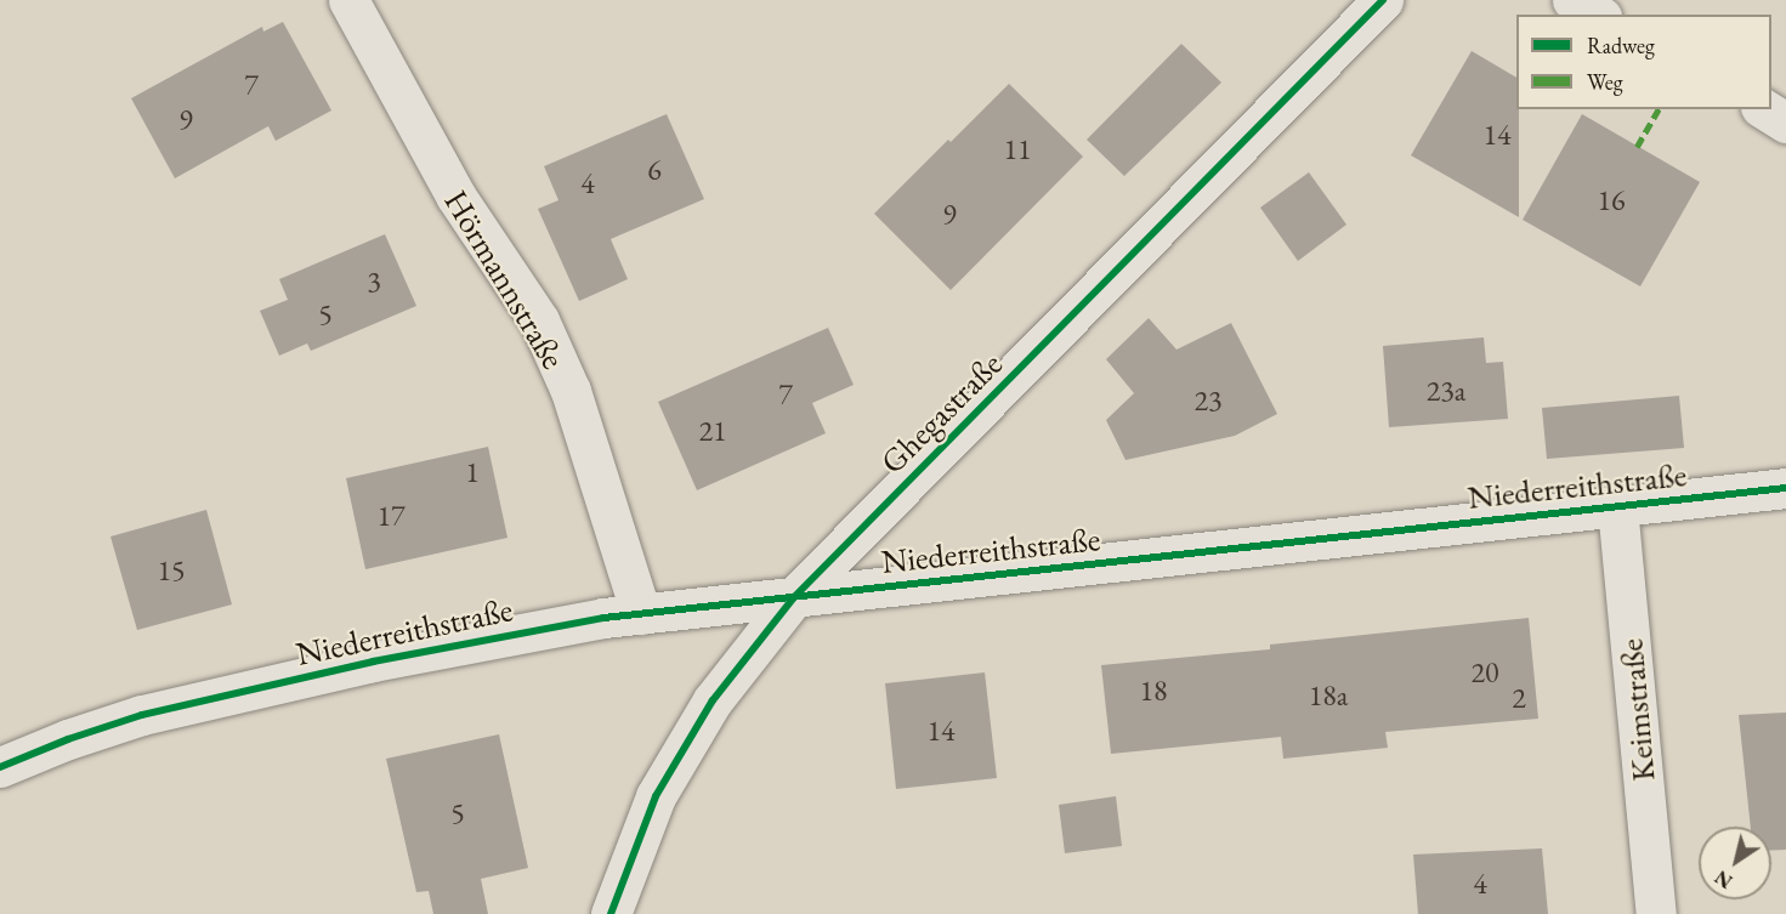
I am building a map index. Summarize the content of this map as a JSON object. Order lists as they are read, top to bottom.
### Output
{
  "streets": {
    "street": [
      "Hörmannstraße",
      "Ghegastraße",
      "Niederreithstraße",
      "Keimstraße"
    ]
  },
  "crossings": [
    ["Hörmannstraße", "Niederreithstraße"],
    ["Ghegastraße", "Niederreithstraße"],
    ["Niederreithstraße", "Keimstraße"]
  ],
  "house_numbers": [
    "7",
    "9",
    "14",
    "11",
    "6",
    "4",
    "16",
    "9",
    "3",
    "5",
    "23a",
    "7",
    "23",
    "21",
    "1",
    "17",
    "15",
    "20",
    "18",
    "18a",
    "2",
    "14",
    "5",
    "4"
  ],
  "legend": ["Radweg", "Weg"],
  "north": "bottom left"
}
